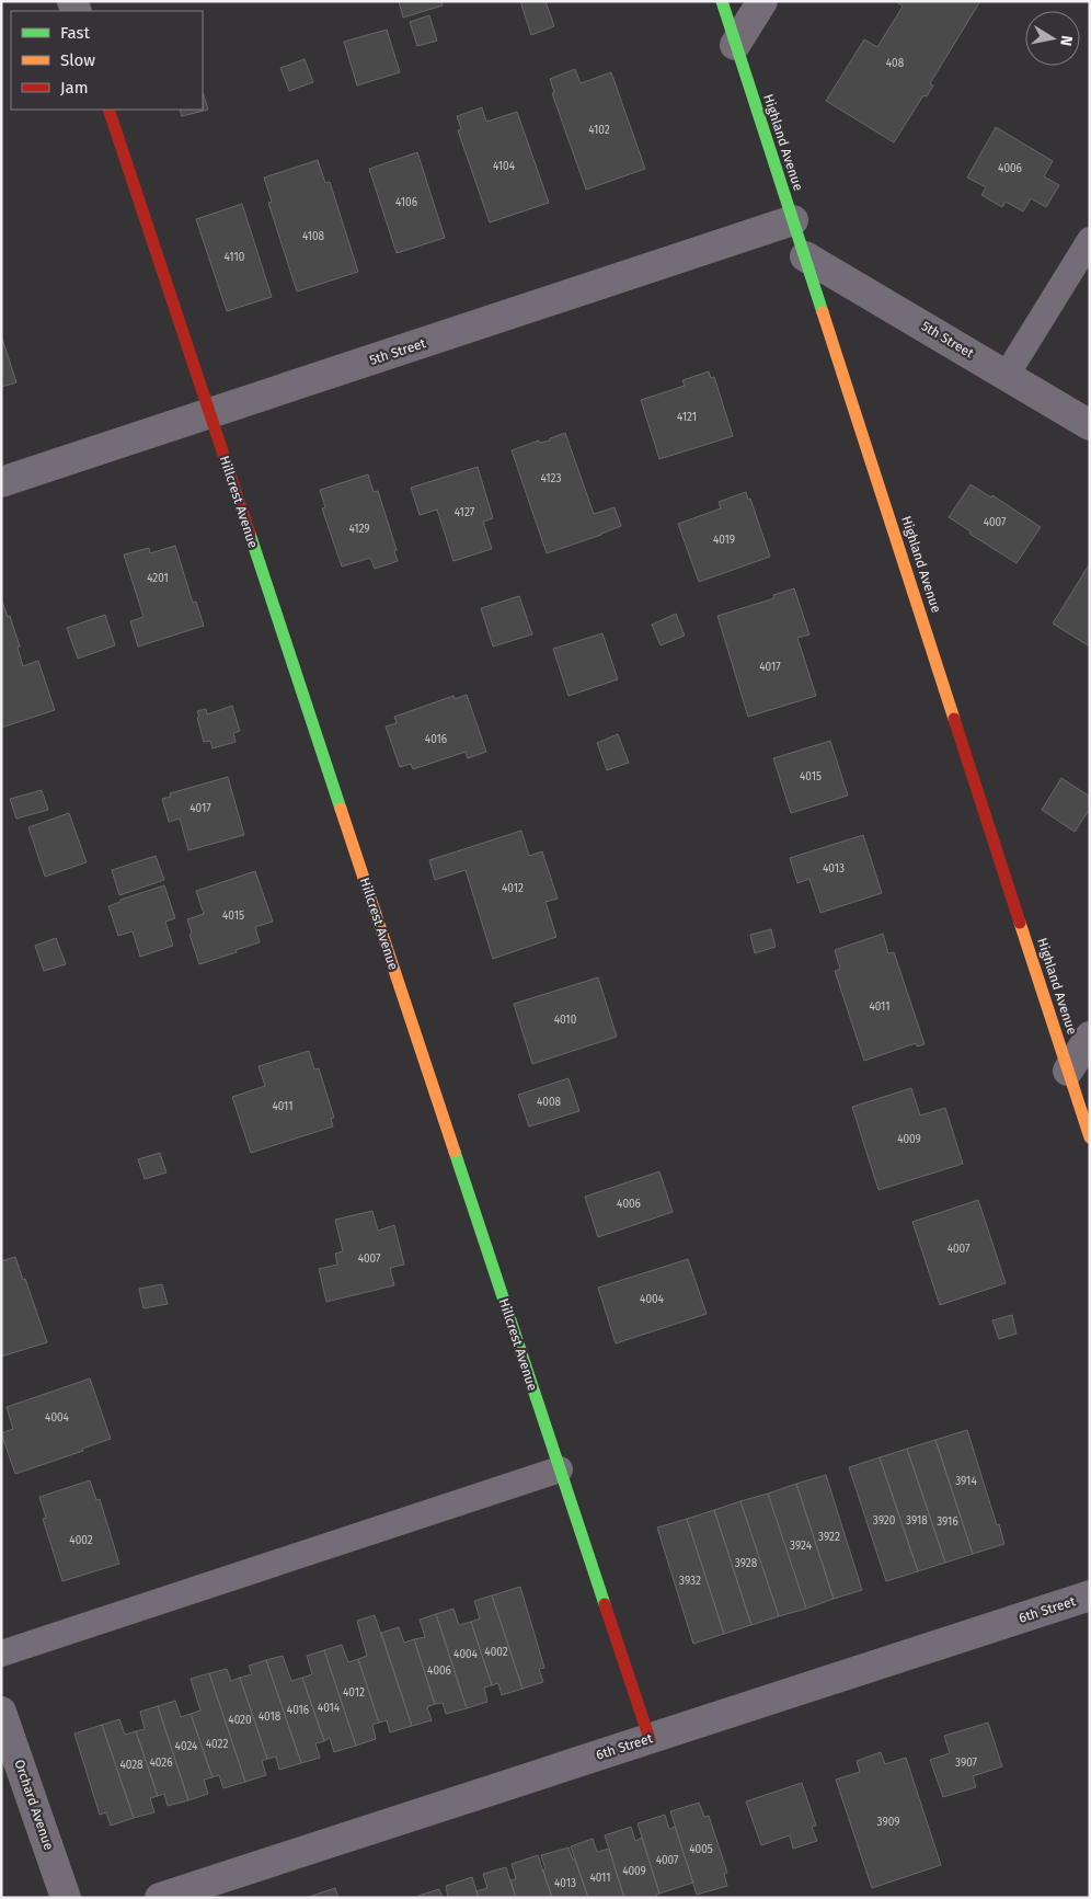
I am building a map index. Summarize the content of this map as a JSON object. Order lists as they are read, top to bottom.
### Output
{
  "streets": {
    "street": [
      "Highland Avenue",
      "5th Street",
      "Hillcrest Avenue",
      "6th Street",
      "Orchard Avenue"
    ]
  },
  "crossings": [
    ["Highland Avenue", "5th Street"],
    ["5th Street", "Hillcrest Avenue"],
    ["Hillcrest Avenue", "6th Street"]
  ],
  "house_numbers": [
    "408",
    "4102",
    "4104",
    "4006",
    "4106",
    "4108",
    "4110",
    "4121",
    "4123",
    "4127",
    "4007",
    "4129",
    "4019",
    "4201",
    "4017",
    "4016",
    "4015",
    "4017",
    "4013",
    "4012",
    "4015",
    "4011",
    "4010",
    "4008",
    "4011",
    "4009",
    "4006",
    "4007",
    "4007",
    "4004",
    "4004",
    "3914",
    "3920",
    "3918",
    "3916",
    "3922",
    "4002",
    "3924",
    "3928",
    "3932",
    "4002",
    "4004",
    "4006",
    "4012",
    "4014",
    "4016",
    "4018",
    "4020",
    "4022",
    "4024",
    "4026",
    "3907",
    "4028",
    "3909",
    "4005",
    "4007",
    "4009",
    "4011",
    "4013"
  ],
  "legend": ["Fast", "Slow", "Jam"],
  "north": "right"
}
